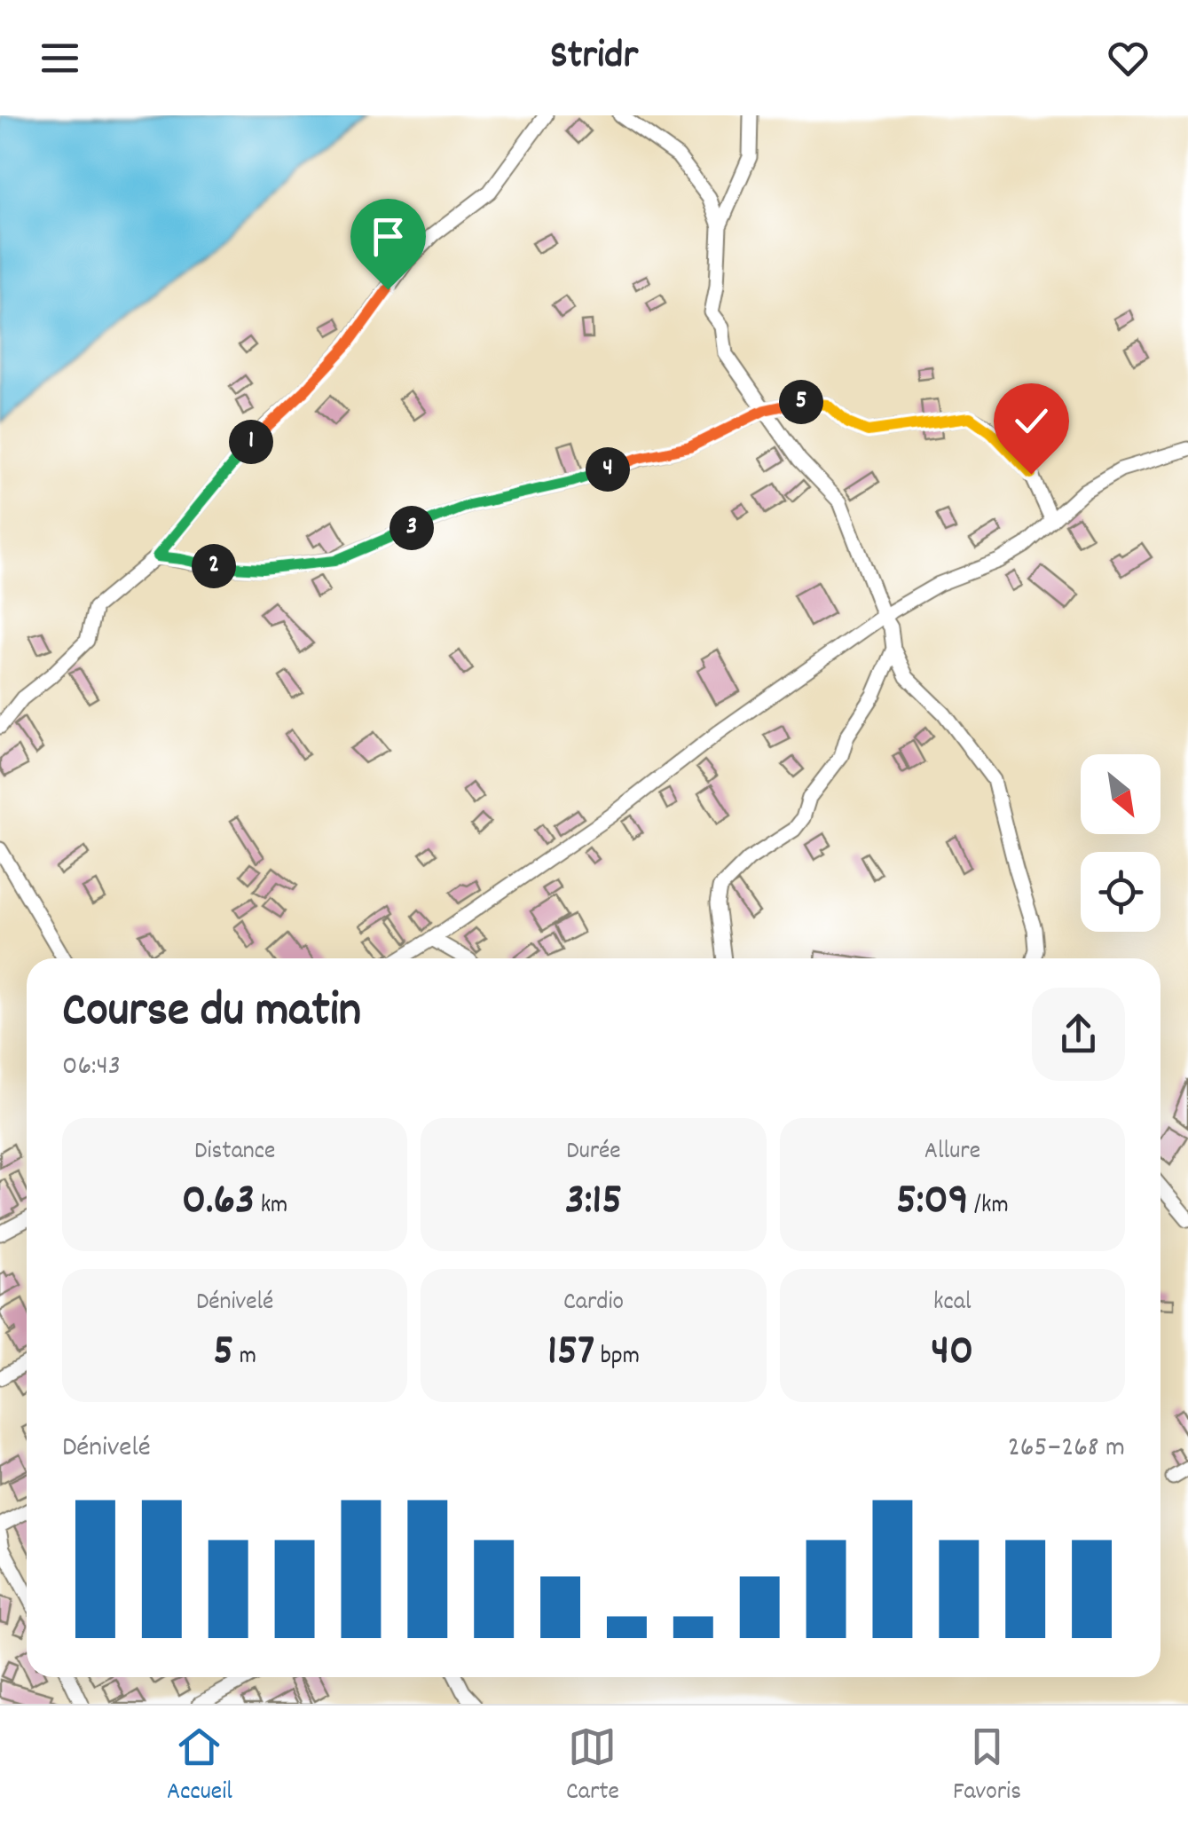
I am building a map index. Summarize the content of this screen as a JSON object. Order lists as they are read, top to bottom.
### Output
{
  "north": "bottom right",
  "page": {
    "header": "Stridr",
    "pins": [
      "5",
      "1",
      "4",
      "3",
      "2"
    ],
    "heading": ["Course du matin", "06:43"],
    "stats": [
      ["Distance", "0.63 km"],
      ["Durée", "3:15"],
      ["Allure", "5:09 /km"],
      ["Dénivelé", "5 m"],
      ["Cardio", "157 bpm"],
      ["kcal", "40"]
    ],
    "chart": ["Dénivelé", "265–268 m"],
    "tabs": ["Accueil", "Carte", "Favoris"]
  }
}
